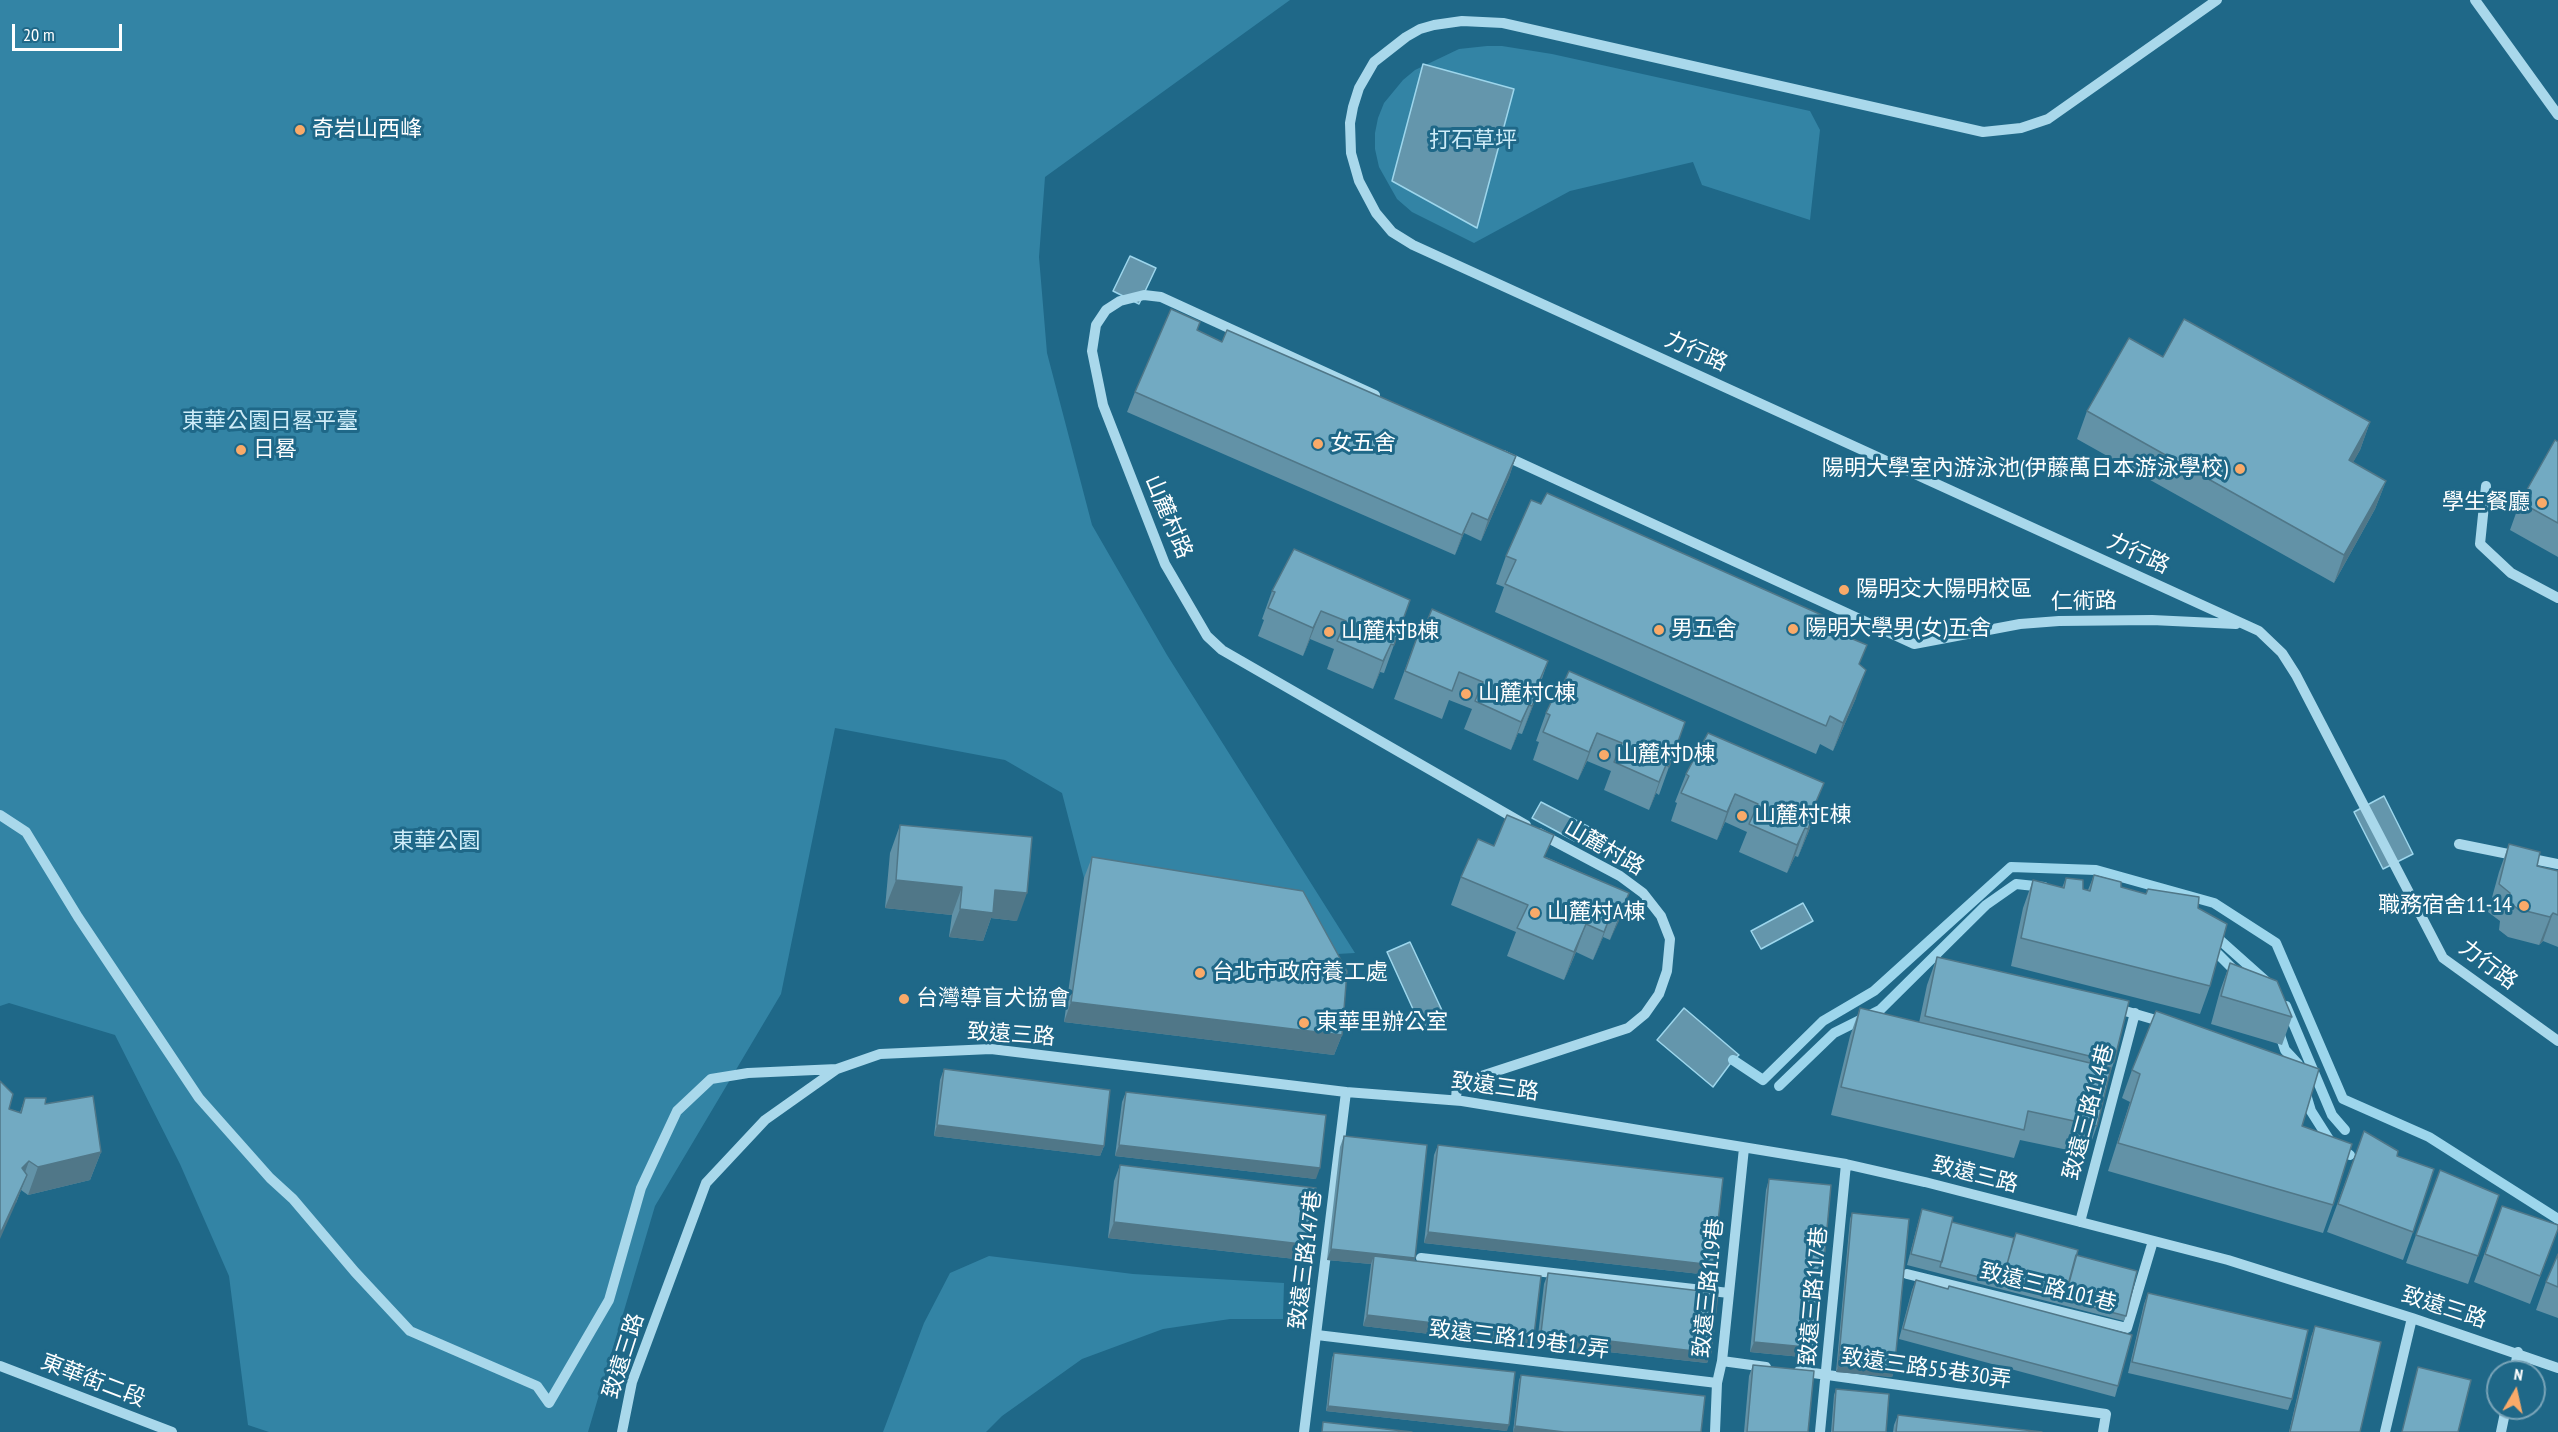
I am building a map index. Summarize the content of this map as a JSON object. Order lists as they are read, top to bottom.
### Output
{
  "streets": {
    "street": [
      "力行路",
      "山麓村路",
      "仁術路",
      "致遠三路",
      "致遠三路114巷",
      "致遠三路147巷",
      "致遠三路119巷",
      "致遠三路101巷",
      "致遠三路117巷",
      "致遠三路119巷12弄",
      "致遠三路55巷30弄",
      "東華街二段"
    ]
  },
  "crossings": [
    ["力行路", "仁術路"],
    ["山麓村路", "致遠三路"],
    ["致遠三路", "致遠三路114巷"],
    ["致遠三路", "致遠三路147巷"],
    ["致遠三路", "致遠三路119巷"],
    ["致遠三路", "致遠三路101巷"],
    ["致遠三路", "致遠三路117巷"],
    ["致遠三路147巷", "致遠三路119巷12弄"],
    ["致遠三路119巷", "致遠三路119巷12弄"],
    ["致遠三路117巷", "致遠三路55巷30弄"]
  ],
  "parks": ["打石草坪", "東華公園日晷平臺", "東華公園"],
  "places": [
    "奇岩山西峰",
    "女五舍",
    "日晷",
    "陽明大學室內游泳池(伊藤萬日本游泳學校)",
    "學生餐廳",
    "陽明交大陽明校區",
    "陽明大學男(女)五舍",
    "男五舍",
    "山麓村B棟",
    "山麓村C棟",
    "山麓村D棟",
    "山麓村E棟",
    "職務宿舍11-14",
    "山麓村A棟",
    "台北市政府養工處",
    "台灣導盲犬協會",
    "東華里辦公室"
  ],
  "scale_bar": "20 m",
  "north": "top"
}
